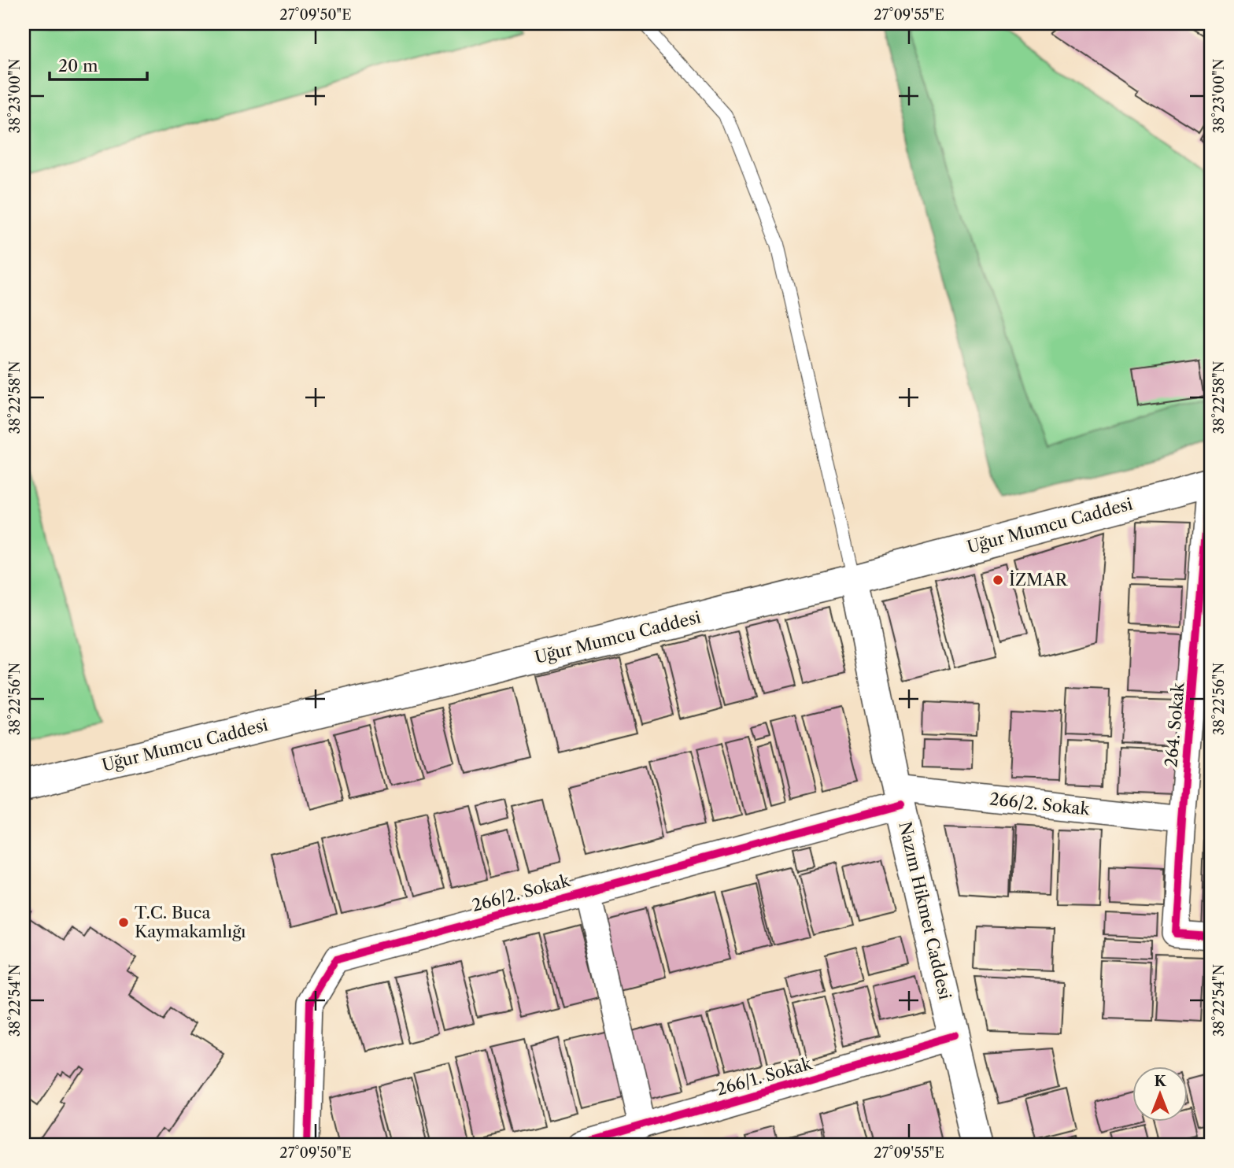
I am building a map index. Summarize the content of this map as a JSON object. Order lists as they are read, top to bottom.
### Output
{
  "streets": {
    "main road": ["Uğur Mumcu Caddesi", "Nazım Hikmet Caddesi"],
    "street": ["264. Sokak", "266/2. Sokak", "266/1. Sokak"]
  },
  "crossings": [
    ["Uğur Mumcu Caddesi", "264. Sokak"],
    ["Uğur Mumcu Caddesi", "Nazım Hikmet Caddesi"],
    ["264. Sokak", "266/2. Sokak"],
    ["266/2. Sokak", "Nazım Hikmet Caddesi"],
    ["Nazım Hikmet Caddesi", "266/1. Sokak"]
  ],
  "places": ["İZMAR", "T.C. Buca Kaymakamlığı"],
  "scale_bar": "20 m",
  "north": "top",
  "coordinates": [
    "27°09'50\"E",
    "27°09'55\"E",
    "38°23'00\"N",
    "38°22'58\"N",
    "38°22'56\"N",
    "38°22'54\"N"
  ]
}
